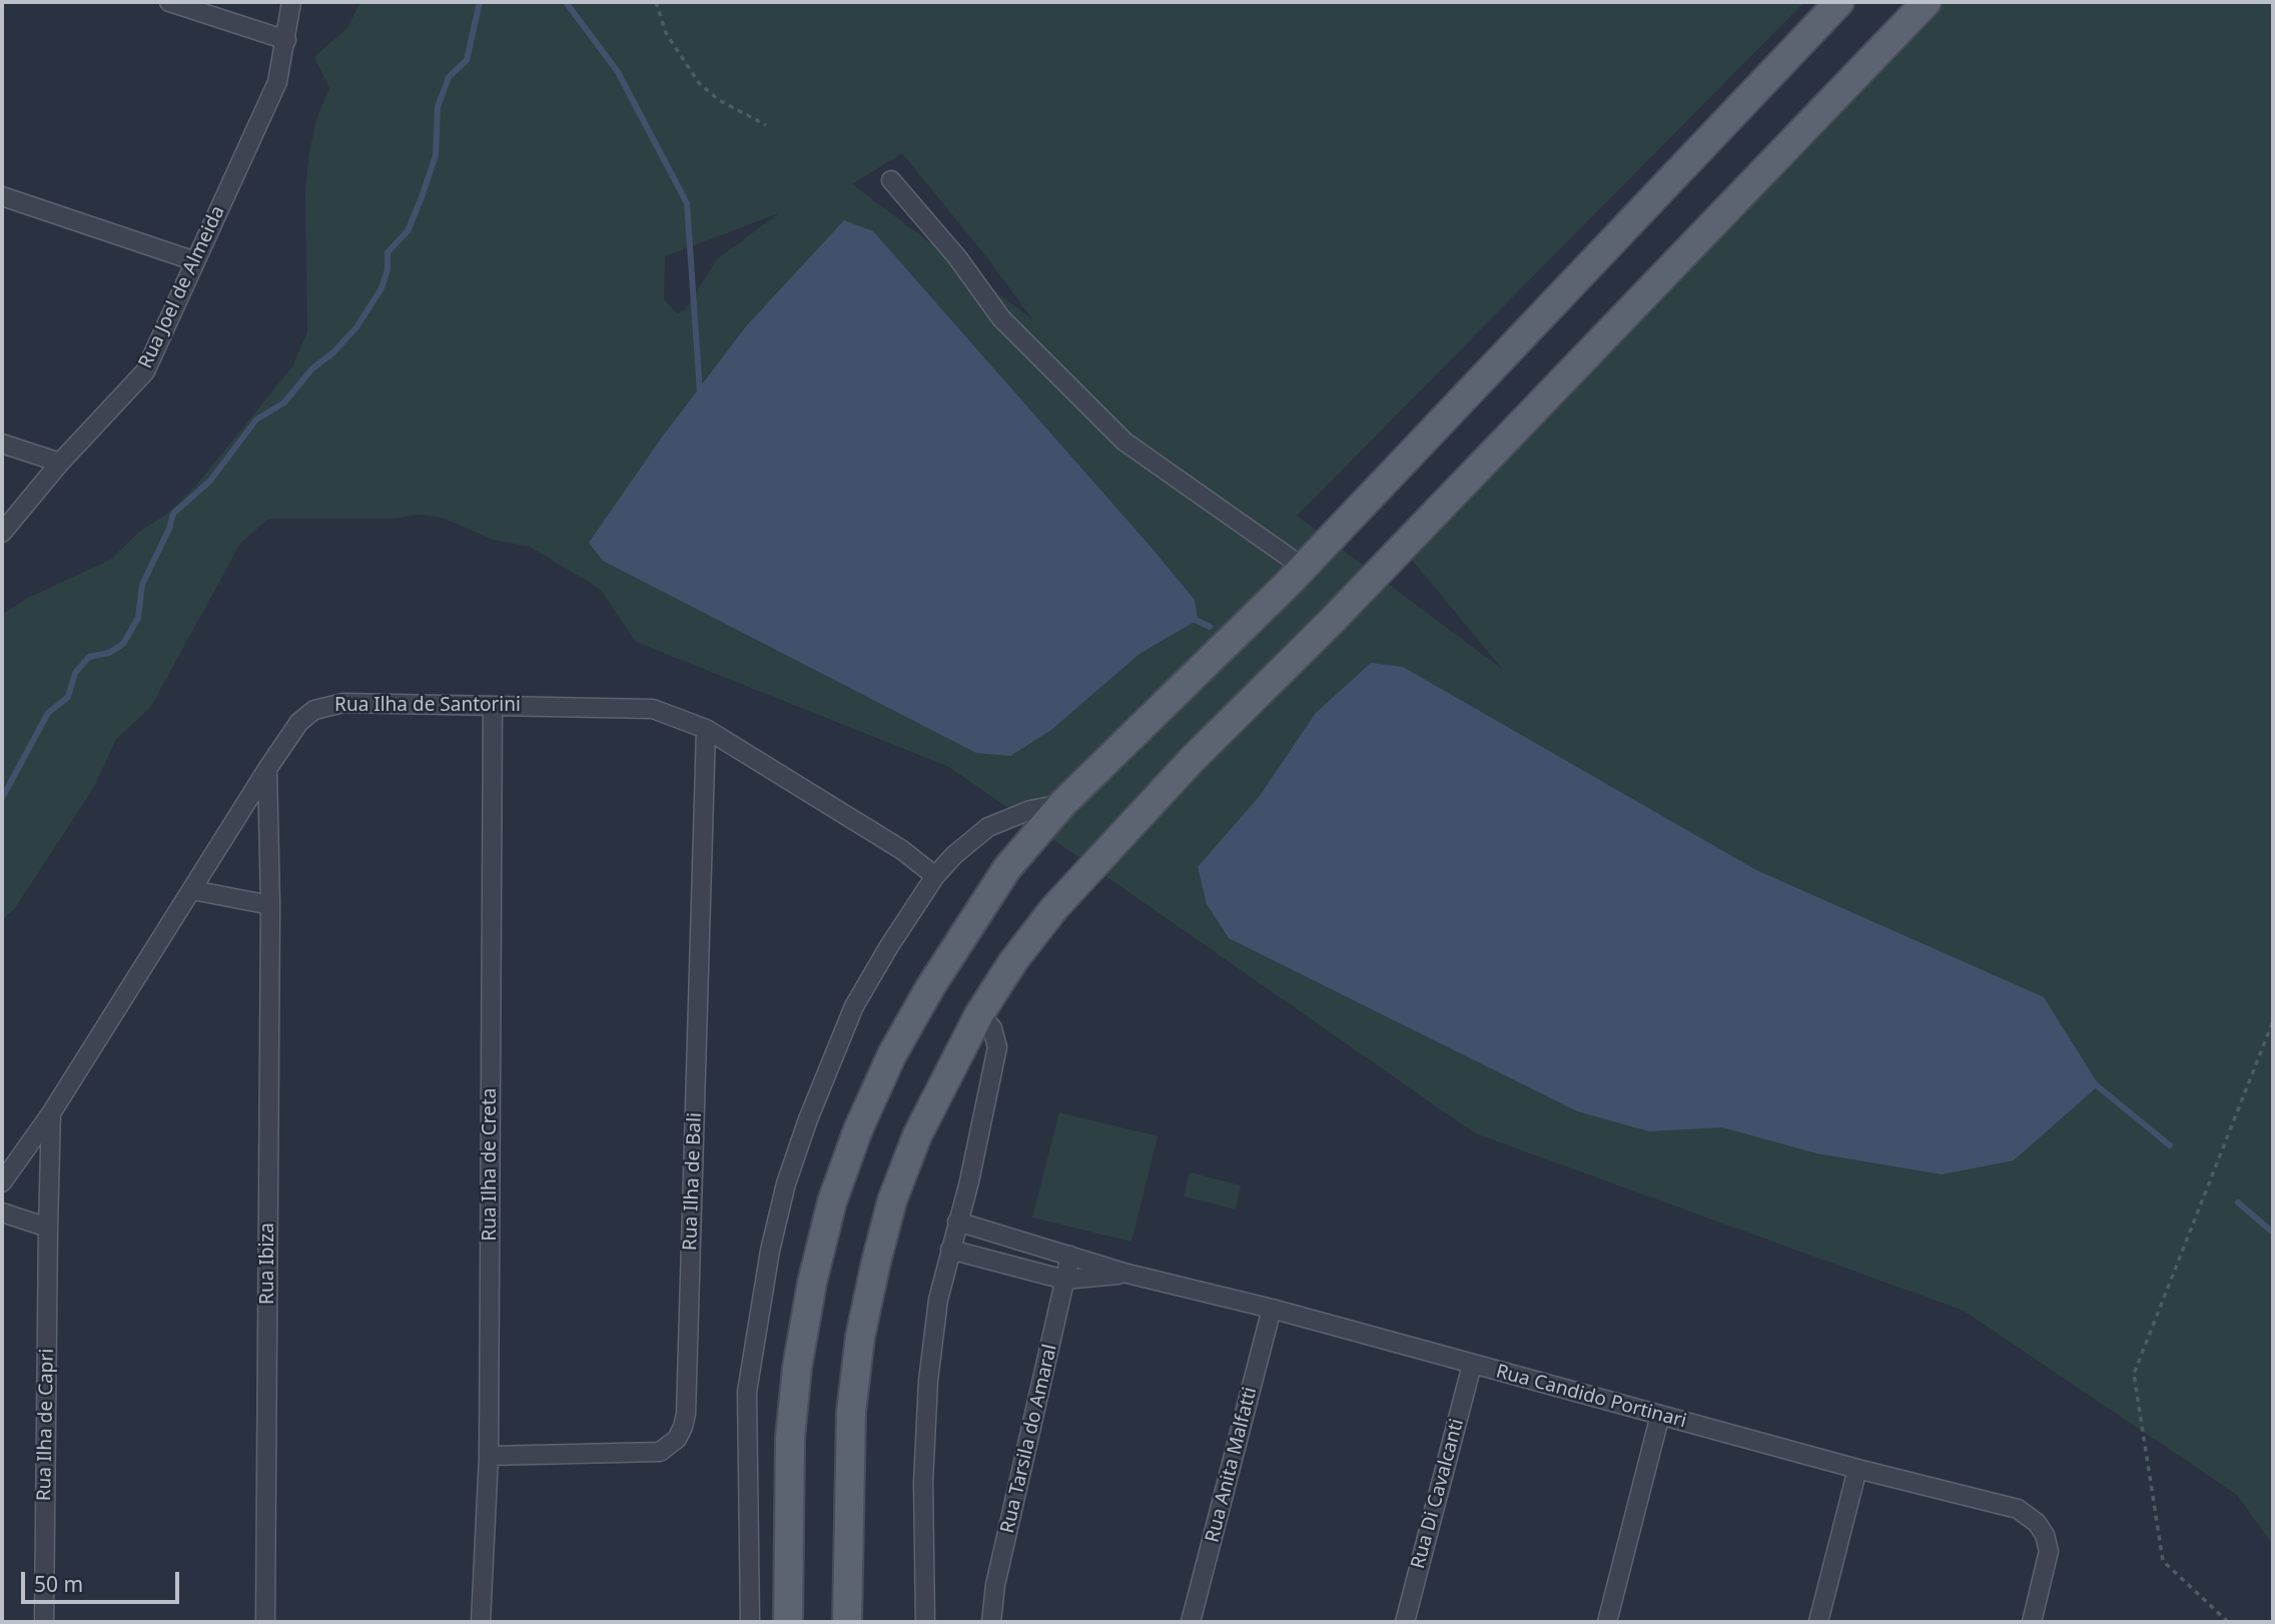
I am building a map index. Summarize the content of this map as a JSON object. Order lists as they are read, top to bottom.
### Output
{
  "streets": {
    "street": [
      "Rua Joel de Almeida",
      "Rua Ilha de Santorini",
      "Rua Ilha de Creta",
      "Rua Ilha de Bali",
      "Rua Ibiza",
      "Rua Candido Portinari",
      "Rua Ilha de Capri",
      "Rua Tarsila do Amaral",
      "Rua Anita Malfatti",
      "Rua Di Cavalcanti"
    ]
  },
  "crossings": [
    ["Rua Ilha de Santorini", "Rua Ilha de Creta"],
    ["Rua Ilha de Santorini", "Rua Ilha de Bali"],
    ["Rua Ilha de Santorini", "Rua Ibiza"],
    ["Rua Ilha de Santorini", "Rua Ilha de Capri"],
    ["Rua Ilha de Creta", "Rua Ilha de Bali"],
    ["Rua Candido Portinari", "Rua Tarsila do Amaral"],
    ["Rua Candido Portinari", "Rua Anita Malfatti"],
    ["Rua Candido Portinari", "Rua Di Cavalcanti"]
  ],
  "scale_bar": "50 m"
}
